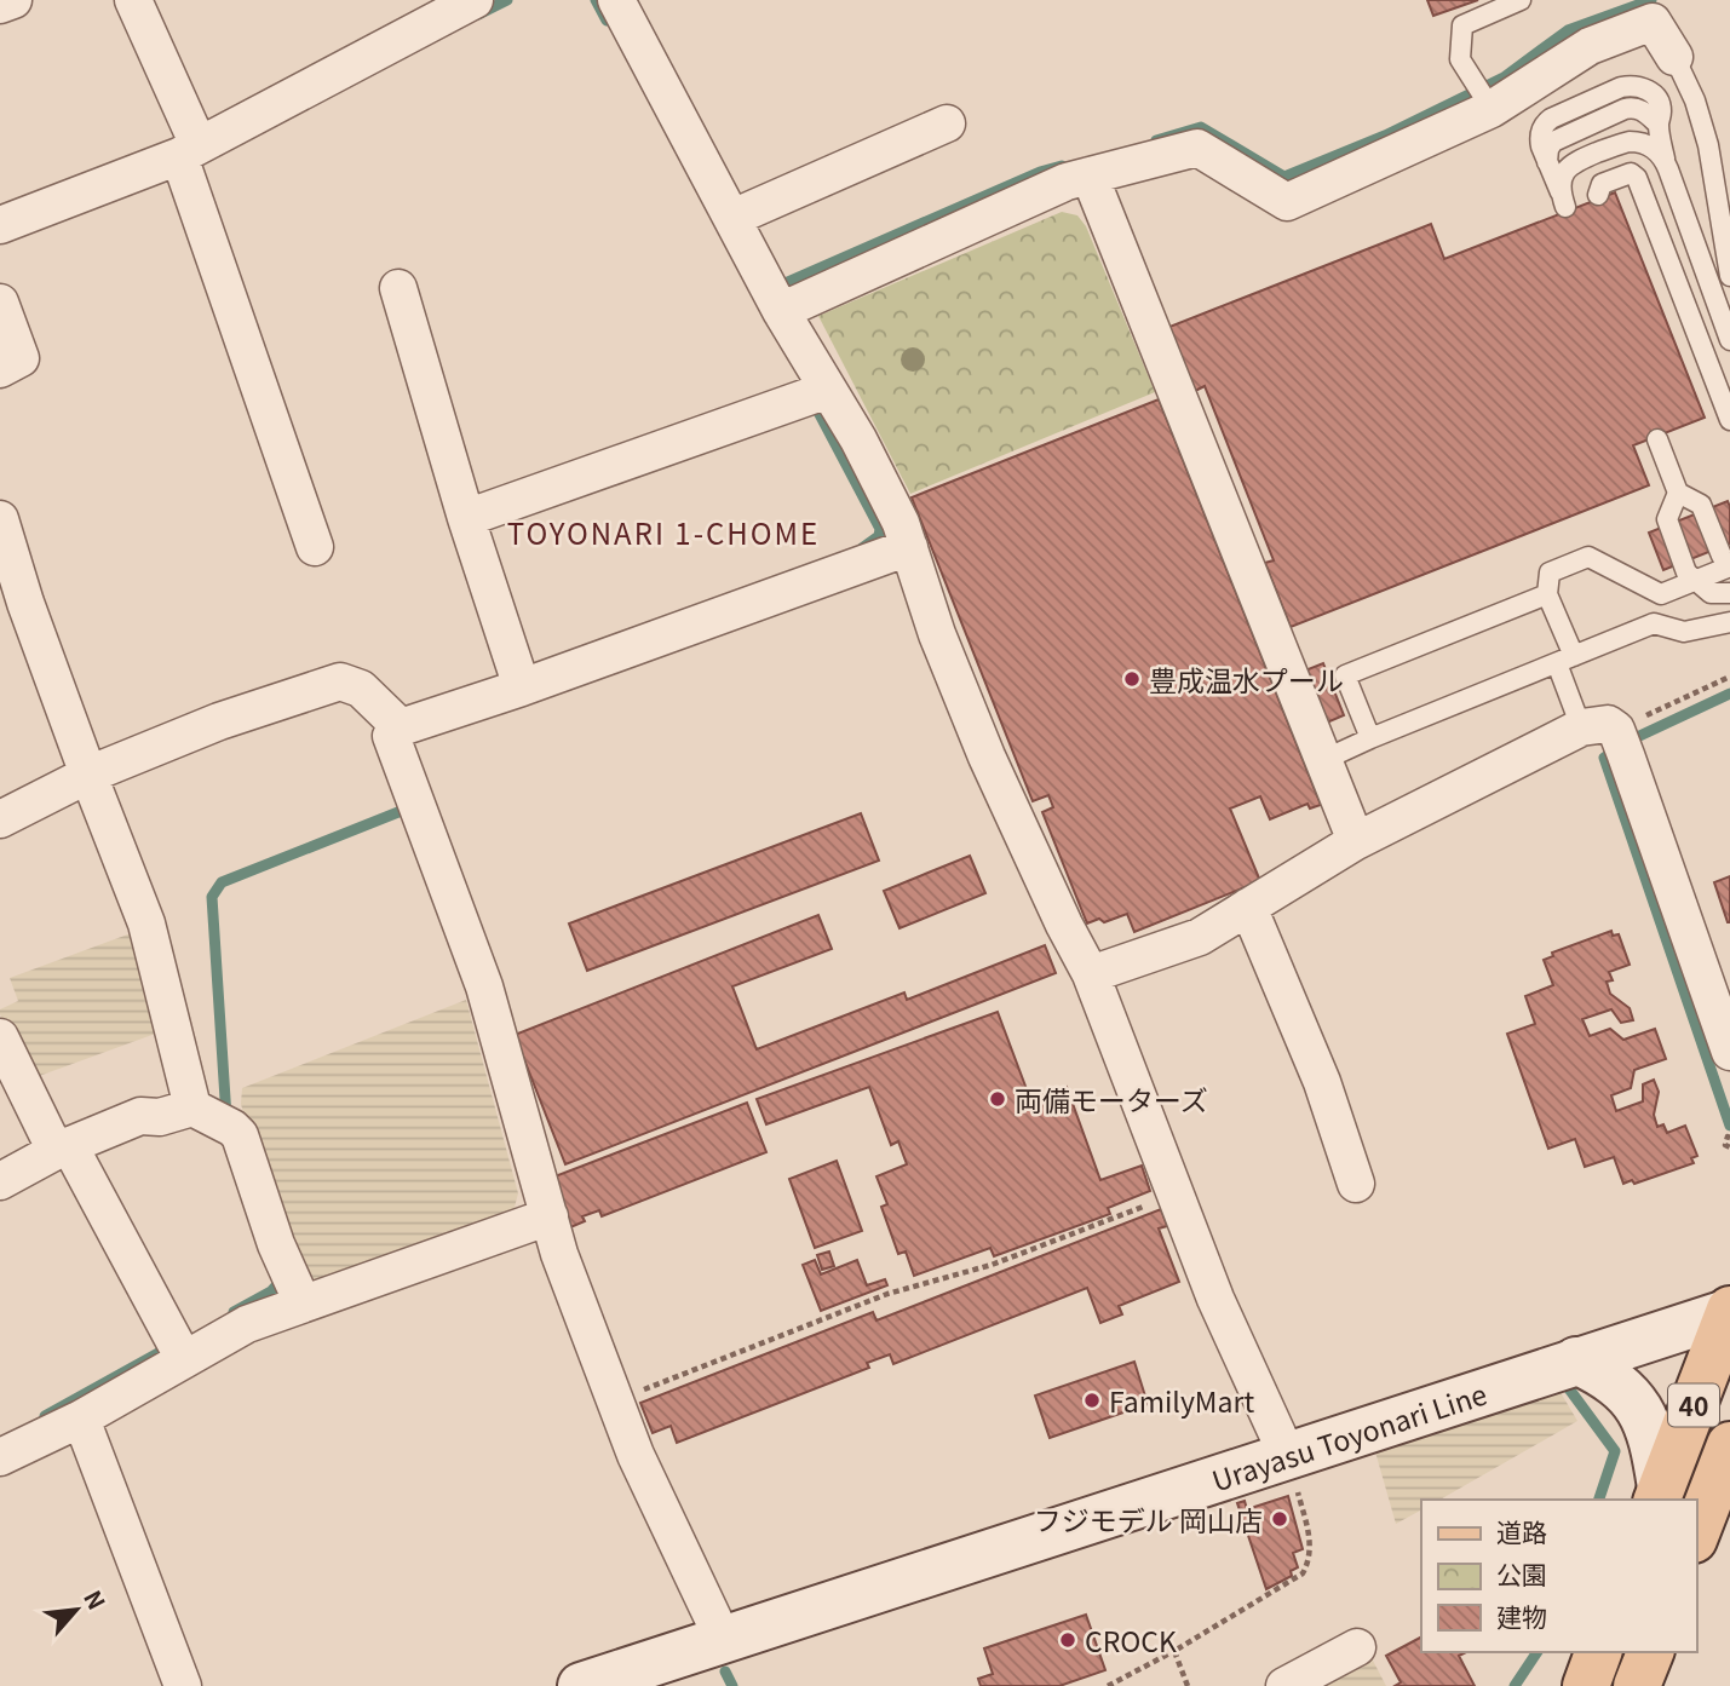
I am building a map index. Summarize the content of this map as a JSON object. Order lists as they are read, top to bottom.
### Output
{
  "streets": {
    "main road": ["40", "Urayasu Toyonari Line"]
  },
  "crossings": [
    ["40", "Urayasu Toyonari Line"]
  ],
  "districts": ["TOYONARI 1-CHOME"],
  "places": [
    "豊成温水プール",
    "両備モーターズ",
    "FamilyMart",
    "フジモデル 岡山店",
    "CROCK"
  ],
  "legend": ["道路", "公園", "建物"],
  "north": "top right"
}
